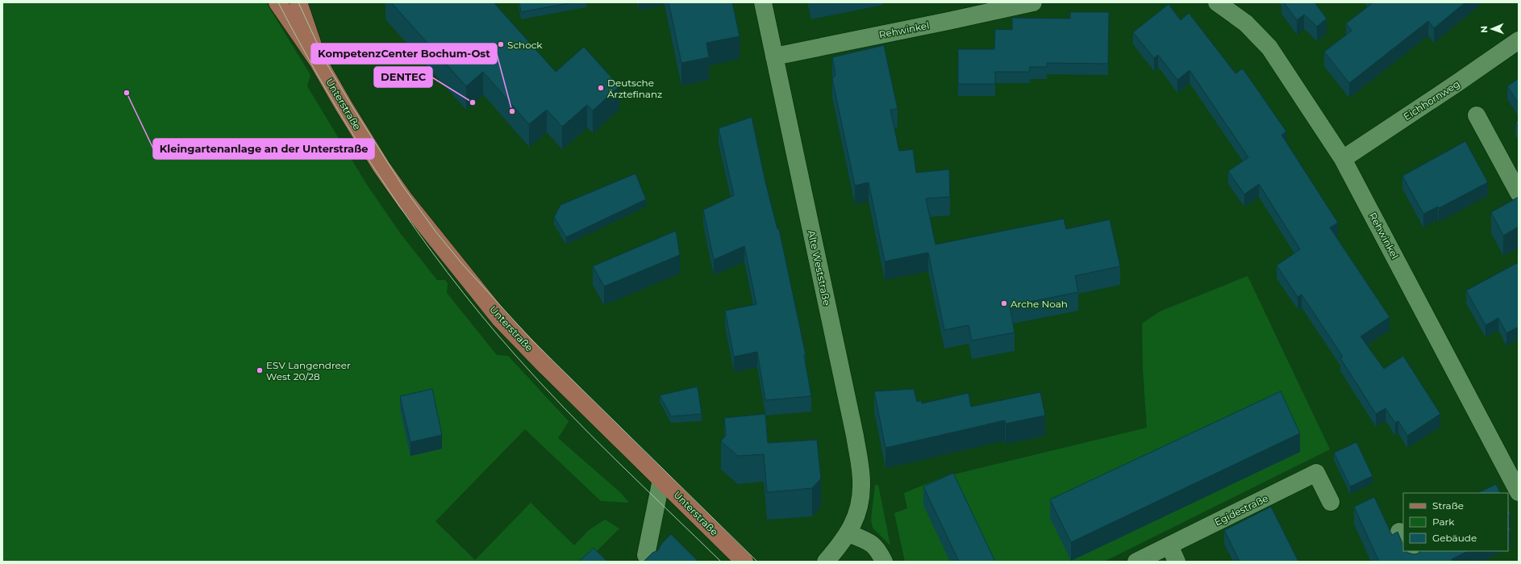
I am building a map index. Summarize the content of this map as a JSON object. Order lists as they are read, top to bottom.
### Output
{
  "streets": {
    "main road": ["Unterstraße"],
    "street": [
      "Rehwinkel",
      "Eichhornweg",
      "Alte Weststraße",
      "Egidestraße"
    ]
  },
  "crossings": [
    ["Rehwinkel", "Eichhornweg"],
    ["Rehwinkel", "Alte Weststraße"]
  ],
  "places": [
    "Schock",
    "Deutsche Ärztefinanz",
    "Kleingartenanlage an der Unterstraße",
    "DENTEC",
    "KompetenzCenter Bochum-Ost",
    "Arche Noah",
    "ESV Langendreer West 20/28"
  ],
  "legend": ["Straße", "Park", "Gebäude"],
  "north": "left"
}
